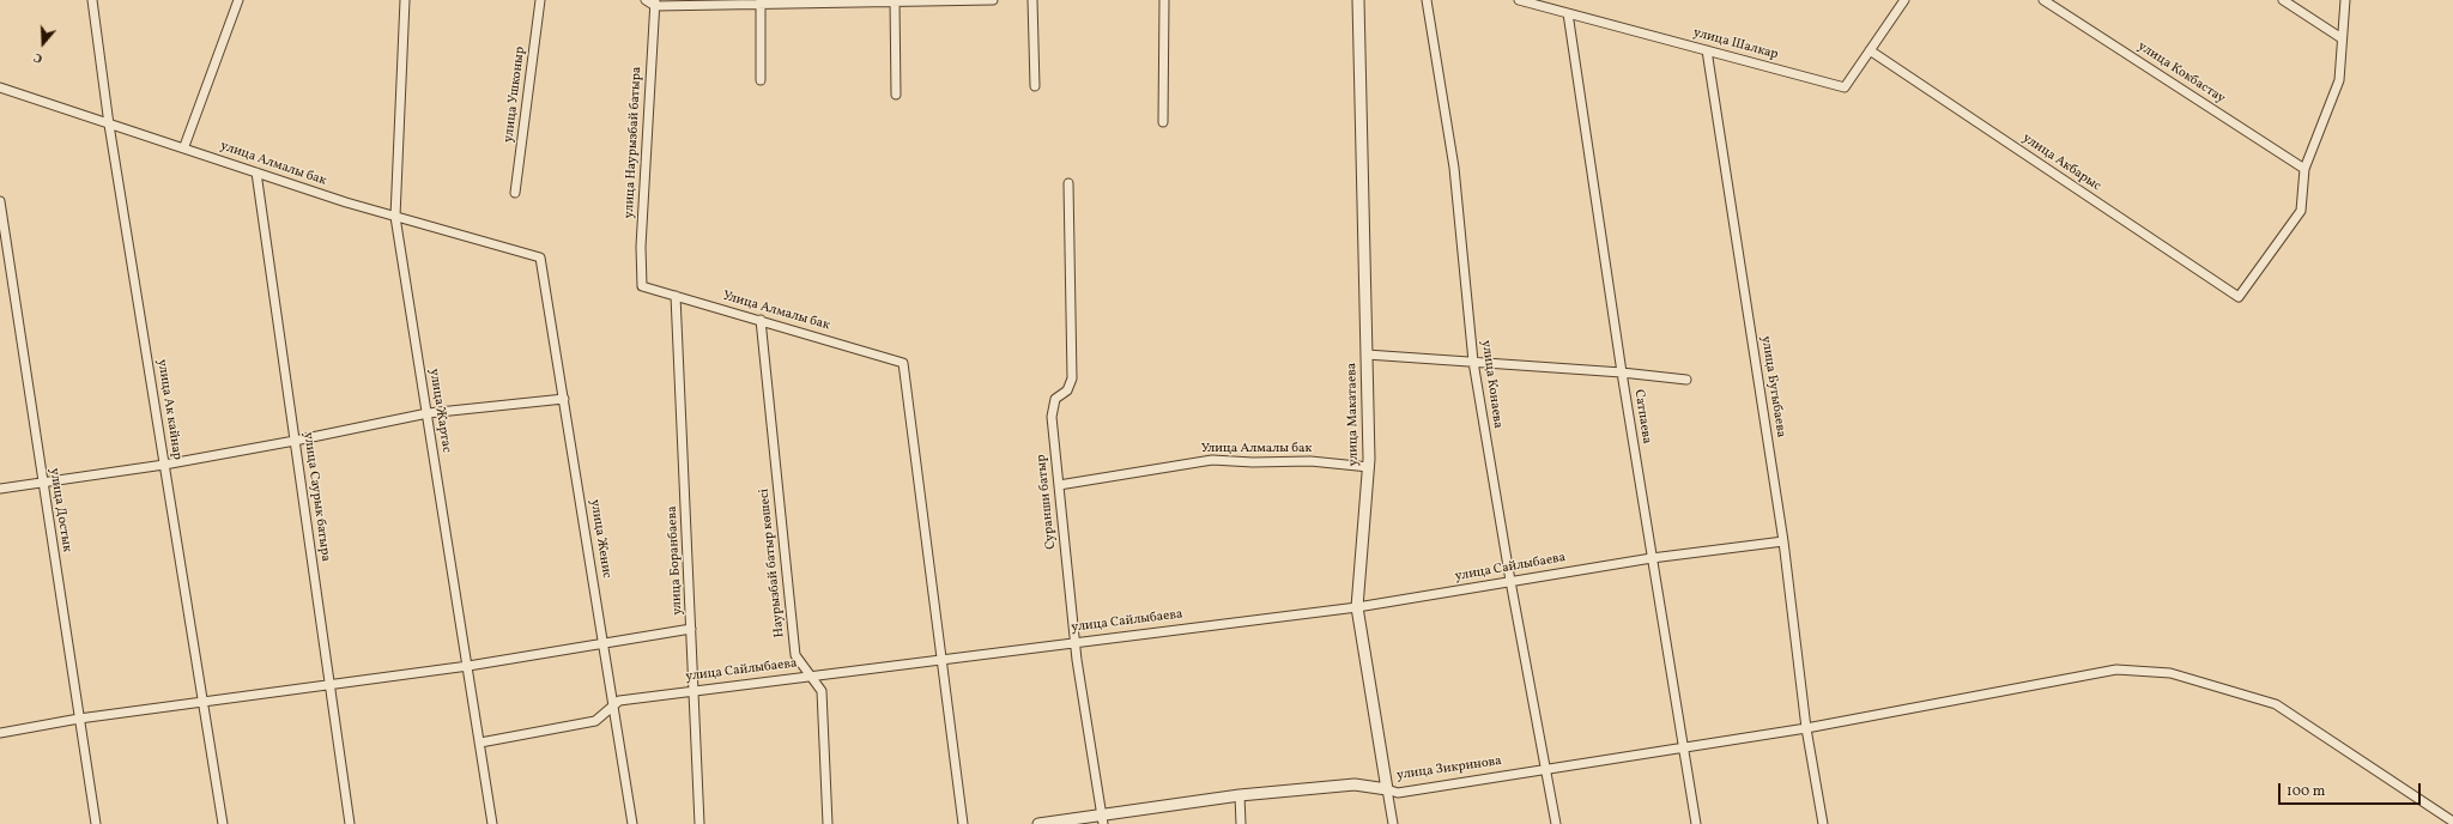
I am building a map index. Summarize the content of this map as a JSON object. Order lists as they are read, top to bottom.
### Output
{
  "streets": {
    "street": [
      "улица Шалкар",
      "улица Кокбастау",
      "улица Ушконыр",
      "улица Наурызбай батыра",
      "улица Акбарыс",
      "улица Алмалы бак",
      "Улица Алмалы бак",
      "улица Конаева",
      "улица Бугыбаева",
      "улица Ак кайнар",
      "улица Жартас",
      "улица Макатаева",
      "Сатпаева",
      "улица Саурык батыра",
      "Суранши батыр",
      "улица Достык",
      "улица Женис",
      "улица Боранбаева",
      "Наурызбай батыр көшесі",
      "улица Сайлыбаева",
      "улица Зикринова"
    ]
  },
  "crossings": [
    ["улица Шалкар", "улица Акбарыс"],
    ["улица Шалкар", "улица Бугыбаева"],
    ["улица Шалкар", "Сатпаева"],
    ["улица Кокбастау", "улица Акбарыс"],
    ["улица Наурызбай батыра", "Улица Алмалы бак"],
    ["улица Алмалы бак", "улица Ак кайнар"],
    ["улица Алмалы бак", "улица Жартас"],
    ["улица Алмалы бак", "улица Саурык батыра"],
    ["улица Алмалы бак", "улица Женис"],
    ["Улица Алмалы бак", "улица Макатаева"],
    ["Улица Алмалы бак", "Суранши батыр"],
    ["Улица Алмалы бак", "улица Боранбаева"],
    ["Улица Алмалы бак", "Наурызбай батыр көшесі"],
    ["Улица Алмалы бак", "улица Сайлыбаева"],
    ["улица Конаева", "улица Сайлыбаева"],
    ["улица Конаева", "улица Зикринова"],
    ["улица Бугыбаева", "улица Сайлыбаева"],
    ["улица Бугыбаева", "улица Зикринова"],
    ["улица Жартас", "улица Сайлыбаева"],
    ["улица Макатаева", "улица Сайлыбаева"],
    ["улица Макатаева", "улица Зикринова"],
    ["Сатпаева", "улица Сайлыбаева"],
    ["Сатпаева", "улица Зикринова"],
    ["Суранши батыр", "улица Сайлыбаева"],
    ["Суранши батыр", "улица Зикринова"],
    ["улица Женис", "улица Сайлыбаева"],
    ["улица Боранбаева", "улица Сайлыбаева"],
    ["Наурызбай батыр көшесі", "улица Сайлыбаева"]
  ],
  "scale_bar": "100 m",
  "north": "bottom"
}
